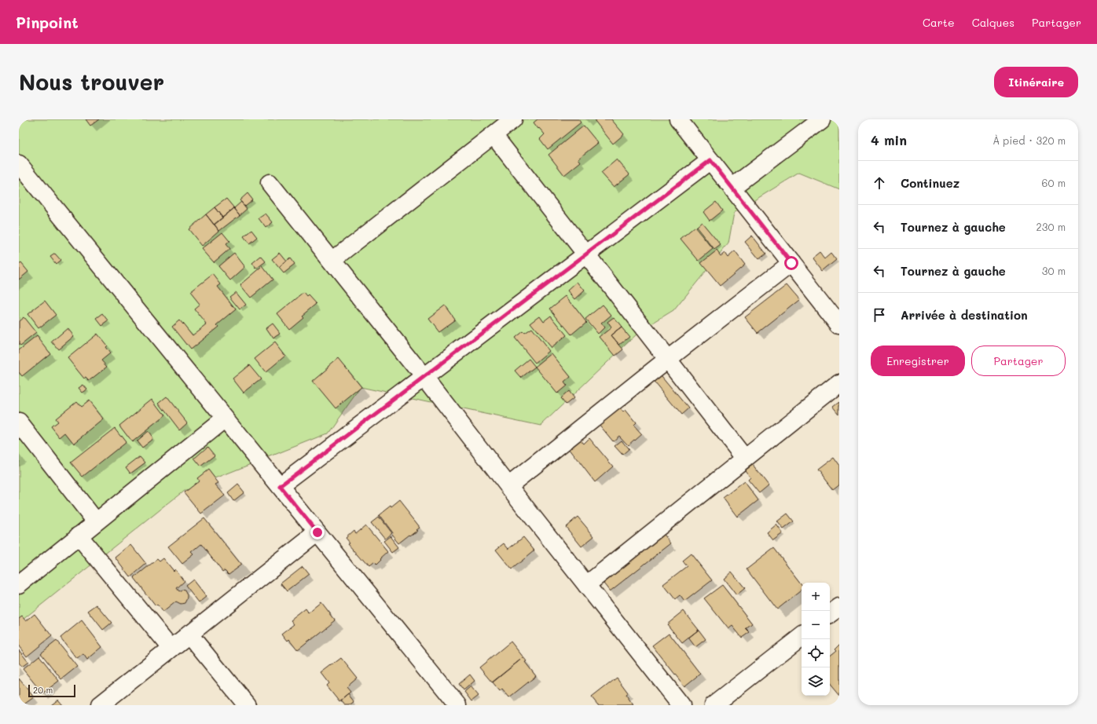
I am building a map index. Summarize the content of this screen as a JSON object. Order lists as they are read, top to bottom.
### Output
{
  "scale_bar": "20 m",
  "page": {
    "header": "Pinpoint",
    "nav": ["Carte", "Calques", "Partager"],
    "buttons": [
      "Itinéraire",
      ["Enregistrer", "Partager"]
    ],
    "title": "Nous trouver",
    "heading": ["4 min", "À pied · 320 m"],
    "list": [
      ["Continuez", "60 m"],
      ["Tournez à gauche", "230 m"],
      ["Tournez à gauche", "30 m"],
      "Arrivée à destination"
    ],
    "map_buttons": ["+", "−"],
    "scale": "20 m"
  }
}
